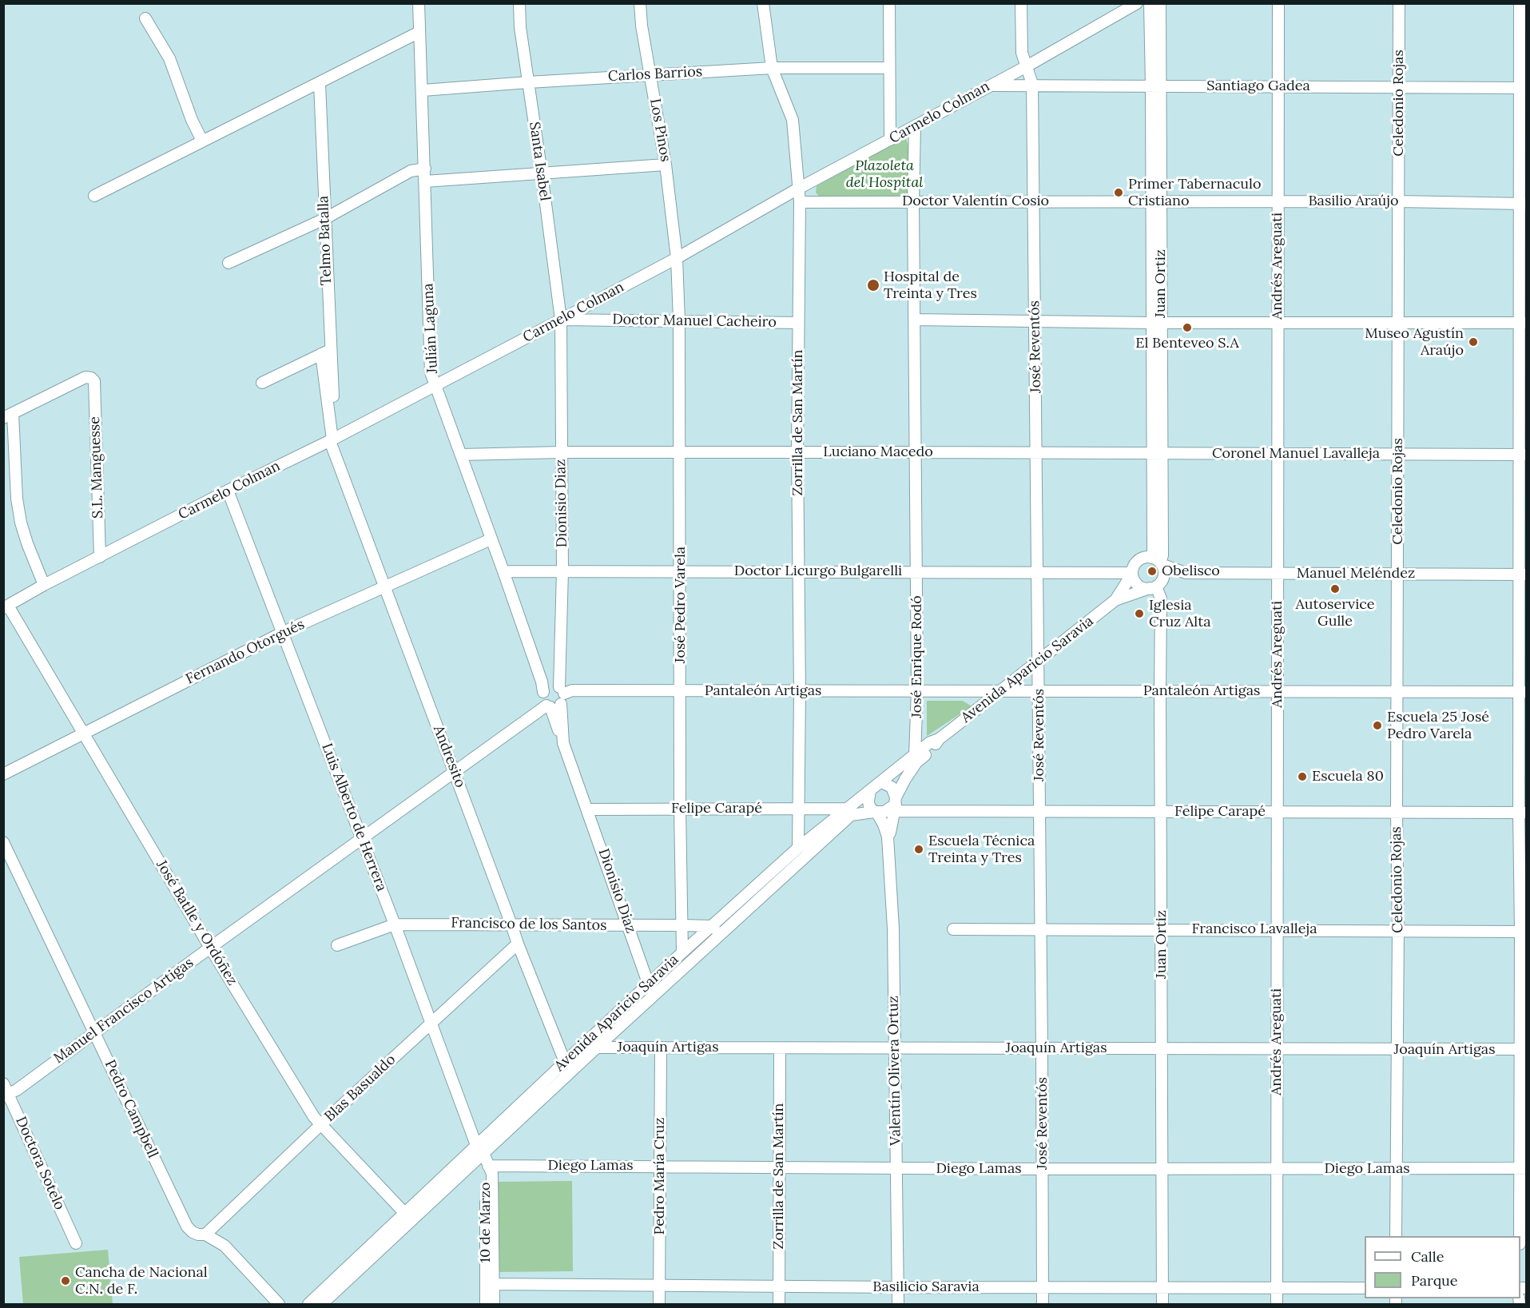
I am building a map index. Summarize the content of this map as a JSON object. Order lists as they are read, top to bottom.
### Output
{
  "streets": {
    "street": [
      "Carlos Barrios",
      "Santiago Gadea",
      "Celedonio Rojas",
      "Carmelo Colman",
      "Los Pinos",
      "Santa Isabel",
      "Doctor Valentín Cosio",
      "Basilio Araújo",
      "Telmo Batalla",
      "Andrés Areguati",
      "Juan Ortiz",
      "Doctor Manuel Cacheiro",
      "Julián Laguna",
      "José Reventós",
      "Zorrilla de San Martín",
      "Luciano Macedo",
      "Coronel Manuel Lavalleja",
      "S.L. Manguesse",
      "Dionisio Diaz",
      "Doctor Licurgo Bulgarelli",
      "Manuel Meléndez",
      "José Pedro Varela",
      "Fernando Otorgués",
      "José Enrique Rodó",
      "Avenida Aparicio Saravia",
      "Pantaleón Artigas",
      "Andresito",
      "Felipe Carapé",
      "Luis Alberto de Herrera",
      "José Batlle y Ordóñez",
      "Francisco de los Santos",
      "Francisco Lavalleja",
      "Manuel Francisco Artigas",
      "Joaquín Artigas",
      "Valentín Olivera Ortuz",
      "Blas Basualdo",
      "Pedro Campbell",
      "Doctora Sotelo",
      "Diego Lamas",
      "Pedro María Cruz",
      "10 de Marzo",
      "Basilicio Saravia"
    ]
  },
  "crossings": [
    ["Carlos Barrios", "Los Pinos"],
    ["Carlos Barrios", "Santa Isabel"],
    ["Carlos Barrios", "Julián Laguna"],
    ["Carlos Barrios", "Zorrilla de San Martín"],
    ["Santiago Gadea", "Celedonio Rojas"],
    ["Santiago Gadea", "Carmelo Colman"],
    ["Santiago Gadea", "Andrés Areguati"],
    ["Santiago Gadea", "Juan Ortiz"],
    ["Santiago Gadea", "José Reventós"],
    ["Celedonio Rojas", "Basilio Araújo"],
    ["Celedonio Rojas", "Coronel Manuel Lavalleja"],
    ["Celedonio Rojas", "Manuel Meléndez"],
    ["Celedonio Rojas", "Pantaleón Artigas"],
    ["Celedonio Rojas", "Felipe Carapé"],
    ["Celedonio Rojas", "Francisco Lavalleja"],
    ["Celedonio Rojas", "Joaquín Artigas"],
    ["Celedonio Rojas", "Diego Lamas"],
    ["Carmelo Colman", "Los Pinos"],
    ["Carmelo Colman", "Santa Isabel"],
    ["Carmelo Colman", "Doctor Manuel Cacheiro"],
    ["Carmelo Colman", "Julián Laguna"],
    ["Carmelo Colman", "José Reventós"],
    ["Carmelo Colman", "Zorrilla de San Martín"],
    ["Carmelo Colman", "S.L. Manguesse"],
    ["Carmelo Colman", "Dionisio Diaz"],
    ["Carmelo Colman", "José Pedro Varela"],
    ["Carmelo Colman", "José Enrique Rodó"],
    ["Carmelo Colman", "Andresito"],
    ["Carmelo Colman", "Luis Alberto de Herrera"],
    ["Carmelo Colman", "José Batlle y Ordóñez"],
    ["Los Pinos", "José Pedro Varela"],
    ["Santa Isabel", "Doctor Manuel Cacheiro"],
    ["Santa Isabel", "Dionisio Diaz"],
    ["Doctor Valentín Cosio", "Basilio Araújo"],
    ["Doctor Valentín Cosio", "Juan Ortiz"],
    ["Doctor Valentín Cosio", "José Reventós"],
    ["Doctor Valentín Cosio", "Zorrilla de San Martín"],
    ["Doctor Valentín Cosio", "José Enrique Rodó"],
    ["Basilio Araújo", "Andrés Areguati"],
    ["Basilio Araújo", "Juan Ortiz"],
    ["Telmo Batalla", "Andresito"],
    ["Andrés Areguati", "Coronel Manuel Lavalleja"],
    ["Andrés Areguati", "Manuel Meléndez"],
    ["Andrés Areguati", "Pantaleón Artigas"],
    ["Andrés Areguati", "Felipe Carapé"],
    ["Andrés Areguati", "Francisco Lavalleja"],
    ["Andrés Areguati", "Joaquín Artigas"],
    ["Andrés Areguati", "Diego Lamas"],
    ["Andrés Areguati", "Basilicio Saravia"],
    ["Juan Ortiz", "Luciano Macedo"],
    ["Juan Ortiz", "Coronel Manuel Lavalleja"],
    ["Juan Ortiz", "Doctor Licurgo Bulgarelli"],
    ["Juan Ortiz", "Manuel Meléndez"],
    ["Juan Ortiz", "Avenida Aparicio Saravia"],
    ["Juan Ortiz", "Pantaleón Artigas"],
    ["Juan Ortiz", "Felipe Carapé"],
    ["Juan Ortiz", "Francisco Lavalleja"],
    ["Juan Ortiz", "Joaquín Artigas"],
    ["Juan Ortiz", "Diego Lamas"],
    ["Juan Ortiz", "Basilicio Saravia"],
    ["Doctor Manuel Cacheiro", "Zorrilla de San Martín"],
    ["Doctor Manuel Cacheiro", "Dionisio Diaz"],
    ["Doctor Manuel Cacheiro", "José Pedro Varela"],
    ["Julián Laguna", "Luciano Macedo"],
    ["Julián Laguna", "Dionisio Diaz"],
    ["Julián Laguna", "Doctor Licurgo Bulgarelli"],
    ["Julián Laguna", "Fernando Otorgués"],
    ["Julián Laguna", "Pantaleón Artigas"],
    ["Julián Laguna", "Manuel Francisco Artigas"],
    ["José Reventós", "Luciano Macedo"],
    ["José Reventós", "Doctor Licurgo Bulgarelli"],
    ["José Reventós", "Avenida Aparicio Saravia"],
    ["José Reventós", "Pantaleón Artigas"],
    ["José Reventós", "Felipe Carapé"],
    ["José Reventós", "Francisco Lavalleja"],
    ["José Reventós", "Joaquín Artigas"],
    ["José Reventós", "Diego Lamas"],
    ["José Reventós", "Basilicio Saravia"],
    ["Zorrilla de San Martín", "Luciano Macedo"],
    ["Zorrilla de San Martín", "Doctor Licurgo Bulgarelli"],
    ["Zorrilla de San Martín", "Avenida Aparicio Saravia"],
    ["Zorrilla de San Martín", "Pantaleón Artigas"],
    ["Zorrilla de San Martín", "Felipe Carapé"],
    ["Zorrilla de San Martín", "Joaquín Artigas"],
    ["Zorrilla de San Martín", "Diego Lamas"],
    ["Zorrilla de San Martín", "Basilicio Saravia"],
    ["Luciano Macedo", "Coronel Manuel Lavalleja"],
    ["Luciano Macedo", "Dionisio Diaz"],
    ["Luciano Macedo", "José Pedro Varela"],
    ["Luciano Macedo", "José Enrique Rodó"],
    ["Dionisio Diaz", "Doctor Licurgo Bulgarelli"],
    ["Dionisio Diaz", "Avenida Aparicio Saravia"],
    ["Dionisio Diaz", "Pantaleón Artigas"],
    ["Dionisio Diaz", "Felipe Carapé"],
    ["Dionisio Diaz", "Francisco de los Santos"],
    ["Dionisio Diaz", "Manuel Francisco Artigas"],
    ["Doctor Licurgo Bulgarelli", "Manuel Meléndez"],
    ["Doctor Licurgo Bulgarelli", "José Pedro Varela"],
    ["Doctor Licurgo Bulgarelli", "José Enrique Rodó"],
    ["Doctor Licurgo Bulgarelli", "Avenida Aparicio Saravia"],
    ["Manuel Meléndez", "Avenida Aparicio Saravia"],
    ["José Pedro Varela", "Avenida Aparicio Saravia"],
    ["José Pedro Varela", "Pantaleón Artigas"],
    ["José Pedro Varela", "Felipe Carapé"],
    ["José Pedro Varela", "Francisco de los Santos"],
    ["Fernando Otorgués", "Andresito"],
    ["Fernando Otorgués", "Luis Alberto de Herrera"],
    ["Fernando Otorgués", "José Batlle y Ordóñez"],
    ["José Enrique Rodó", "Avenida Aparicio Saravia"],
    ["José Enrique Rodó", "Pantaleón Artigas"],
    ["Avenida Aparicio Saravia", "Pantaleón Artigas"],
    ["Avenida Aparicio Saravia", "Andresito"],
    ["Avenida Aparicio Saravia", "Felipe Carapé"],
    ["Avenida Aparicio Saravia", "Luis Alberto de Herrera"],
    ["Avenida Aparicio Saravia", "José Batlle y Ordóñez"],
    ["Avenida Aparicio Saravia", "Francisco de los Santos"],
    ["Avenida Aparicio Saravia", "Joaquín Artigas"],
    ["Avenida Aparicio Saravia", "Valentín Olivera Ortuz"],
    ["Pantaleón Artigas", "Manuel Francisco Artigas"],
    ["Andresito", "Francisco de los Santos"],
    ["Andresito", "Manuel Francisco Artigas"],
    ["Andresito", "Blas Basualdo"],
    ["Felipe Carapé", "Valentín Olivera Ortuz"],
    ["Luis Alberto de Herrera", "Francisco de los Santos"],
    ["Luis Alberto de Herrera", "Manuel Francisco Artigas"],
    ["Luis Alberto de Herrera", "Blas Basualdo"],
    ["Luis Alberto de Herrera", "Diego Lamas"],
    ["Luis Alberto de Herrera", "10 de Marzo"],
    ["José Batlle y Ordóñez", "Manuel Francisco Artigas"],
    ["José Batlle y Ordóñez", "Blas Basualdo"],
    ["Manuel Francisco Artigas", "Pedro Campbell"],
    ["Manuel Francisco Artigas", "Doctora Sotelo"],
    ["Joaquín Artigas", "Valentín Olivera Ortuz"],
    ["Joaquín Artigas", "Pedro María Cruz"],
    ["Valentín Olivera Ortuz", "Diego Lamas"],
    ["Valentín Olivera Ortuz", "Basilicio Saravia"],
    ["Blas Basualdo", "Pedro Campbell"],
    ["Diego Lamas", "Pedro María Cruz"],
    ["Diego Lamas", "10 de Marzo"],
    ["Pedro María Cruz", "Basilicio Saravia"],
    ["10 de Marzo", "Basilicio Saravia"]
  ],
  "parks": ["Plazoleta del Hospital"],
  "places": [
    "Primer Tabernaculo Cristiano",
    "Hospital de Treinta y Tres",
    "El Benteveo S.A",
    "Museo Agustín Araújo",
    "Obelisco",
    "Autoservice Gulle",
    "Iglesia Cruz Alta",
    "Escuela 25 José Pedro Varela",
    "Escuela 80",
    "Escuela Técnica Treinta y Tres",
    "Cancha de Nacional C.N. de F."
  ],
  "legend": ["Calle", "Parque"]
}
